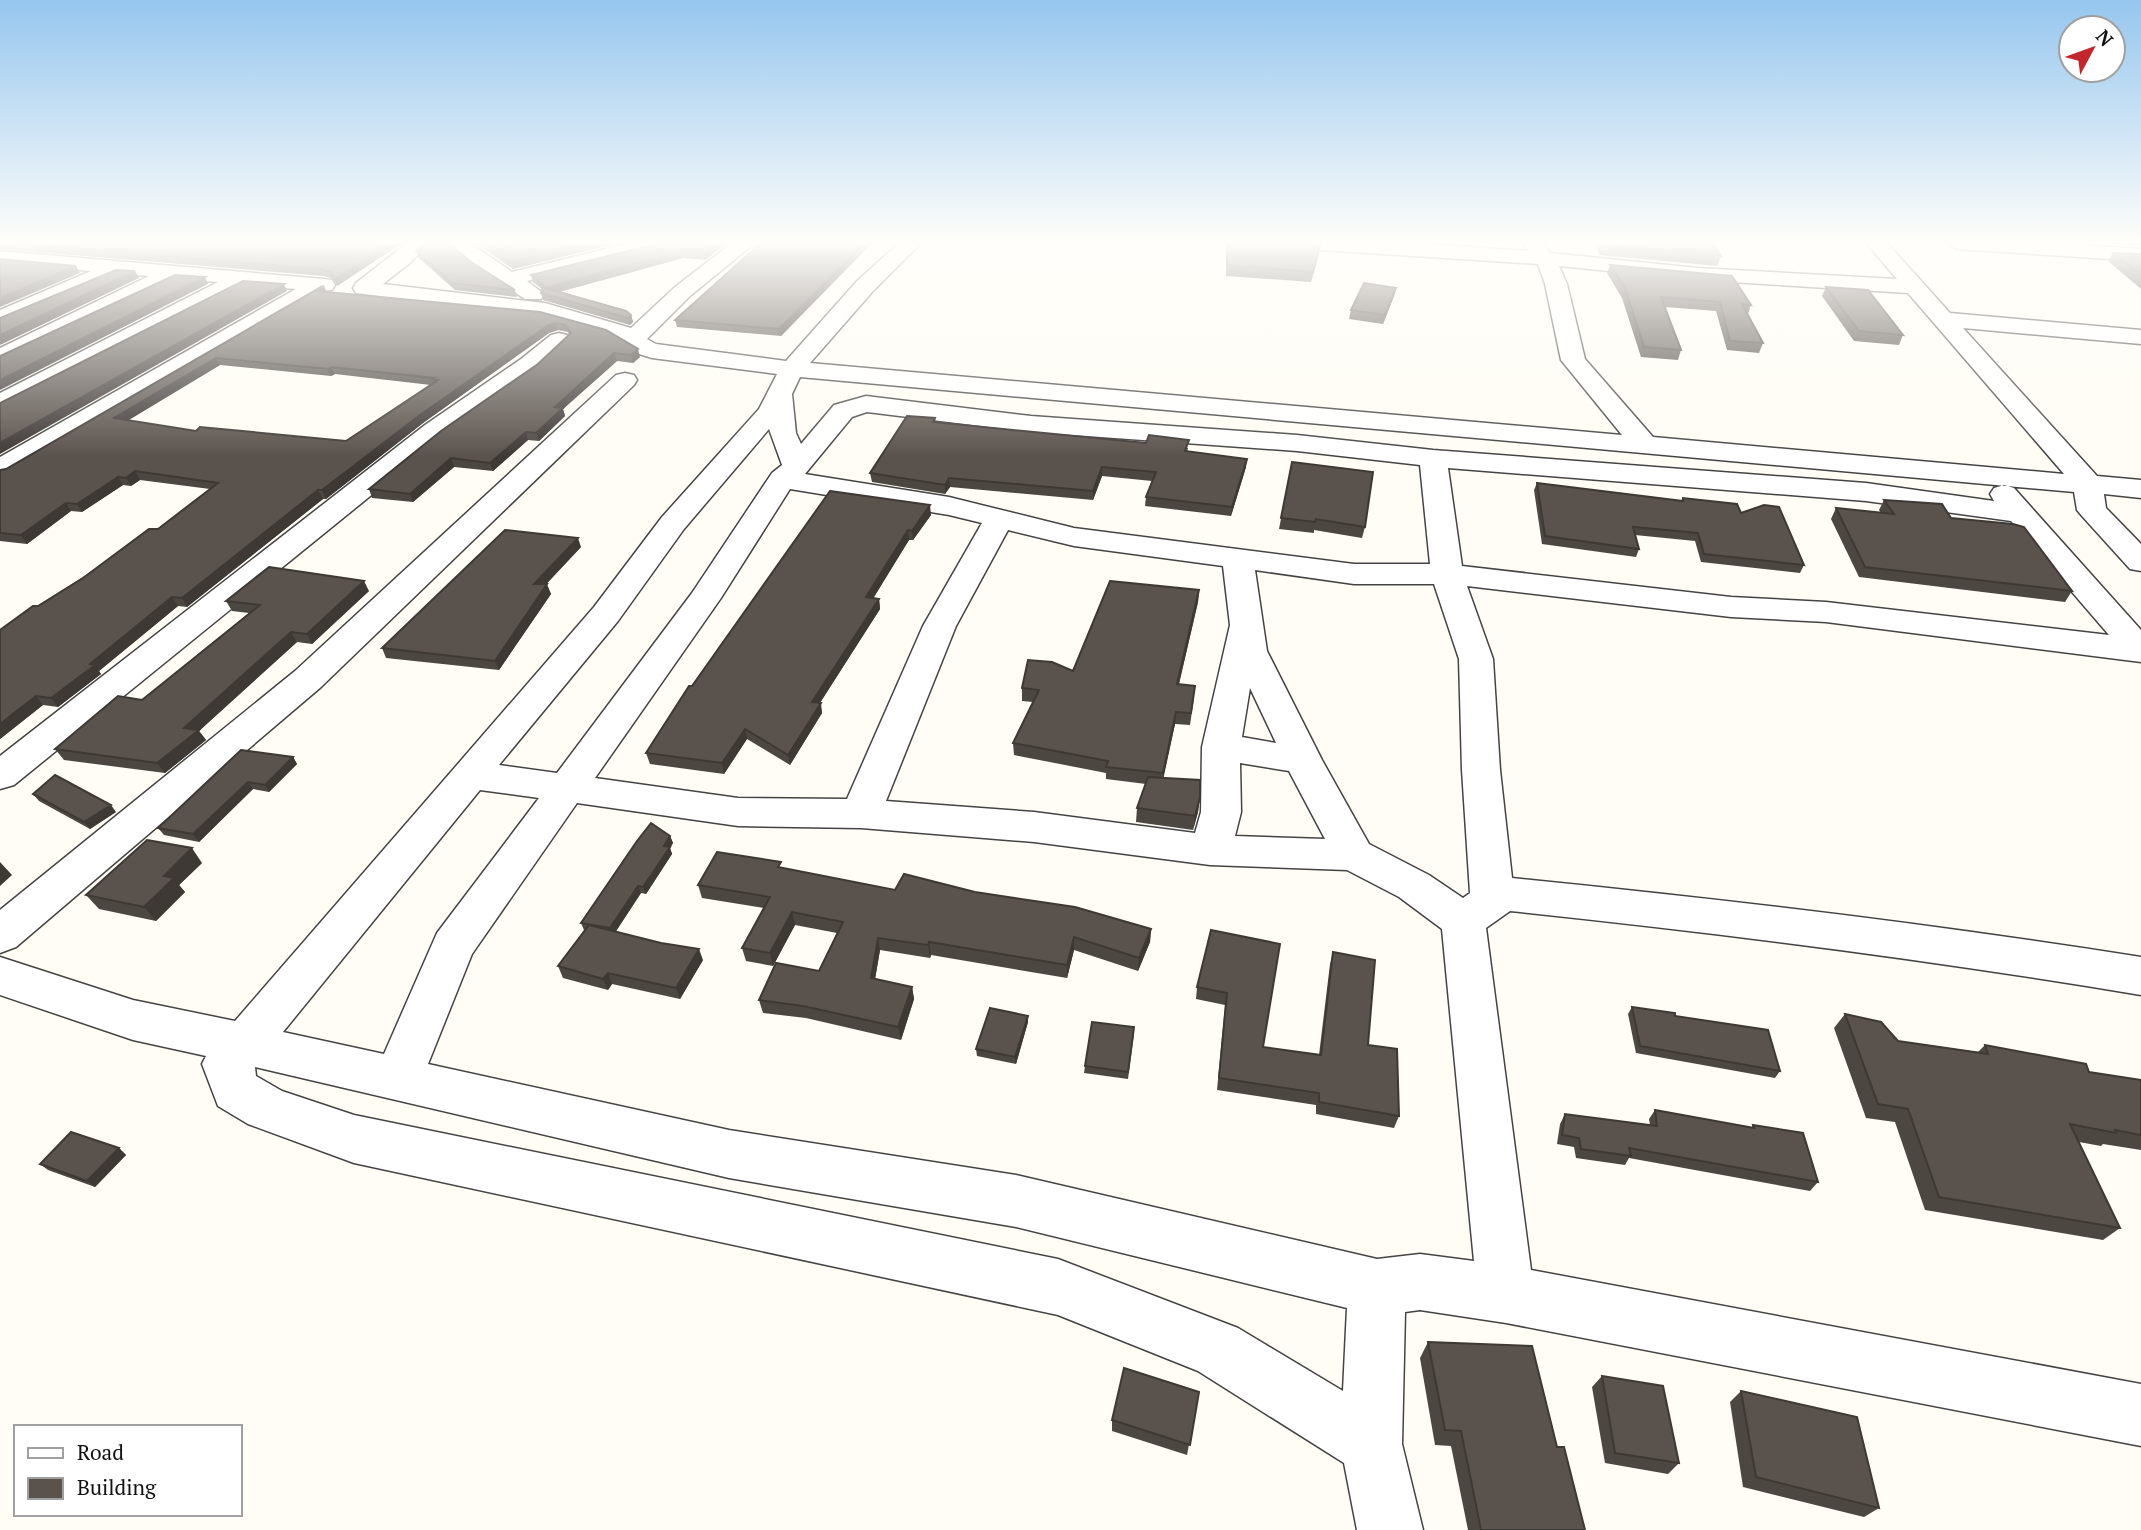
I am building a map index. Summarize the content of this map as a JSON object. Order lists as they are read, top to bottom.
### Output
{
  "legend": ["Road", "Building"],
  "north": "top right"
}
